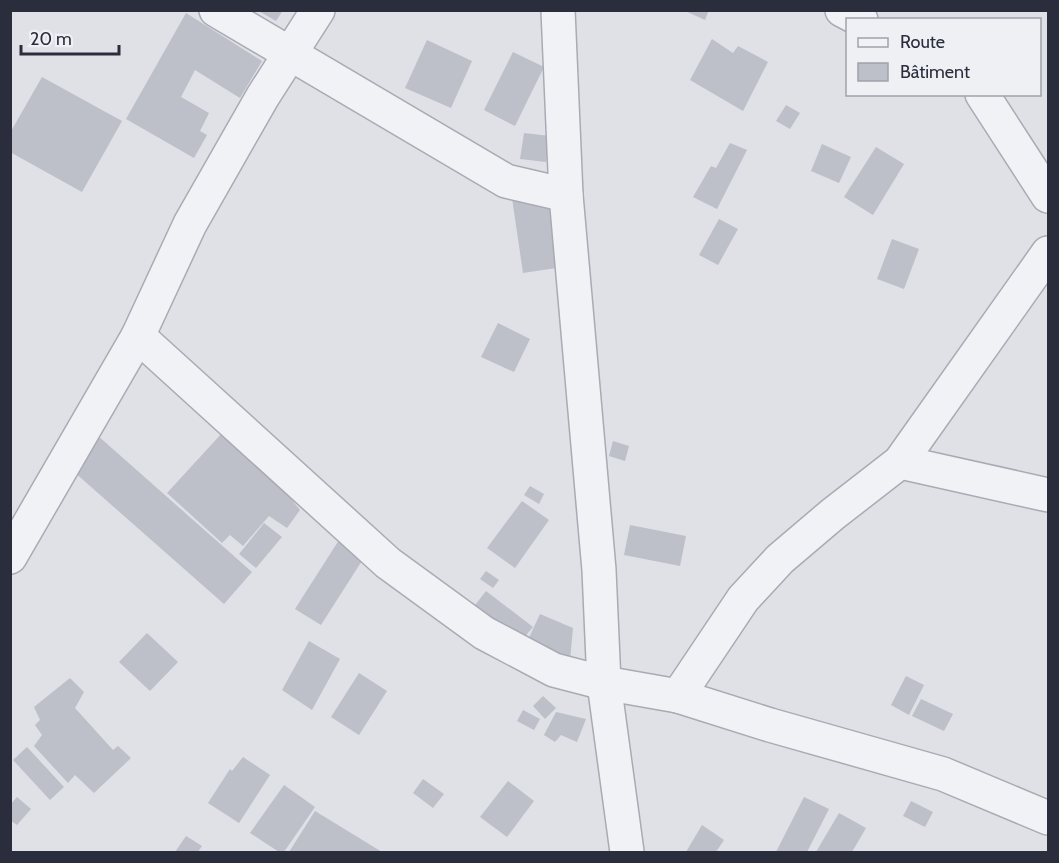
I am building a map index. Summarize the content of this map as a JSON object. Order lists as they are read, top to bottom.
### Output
{
  "legend": ["Route", "Bâtiment"],
  "scale_bar": "20 m"
}
